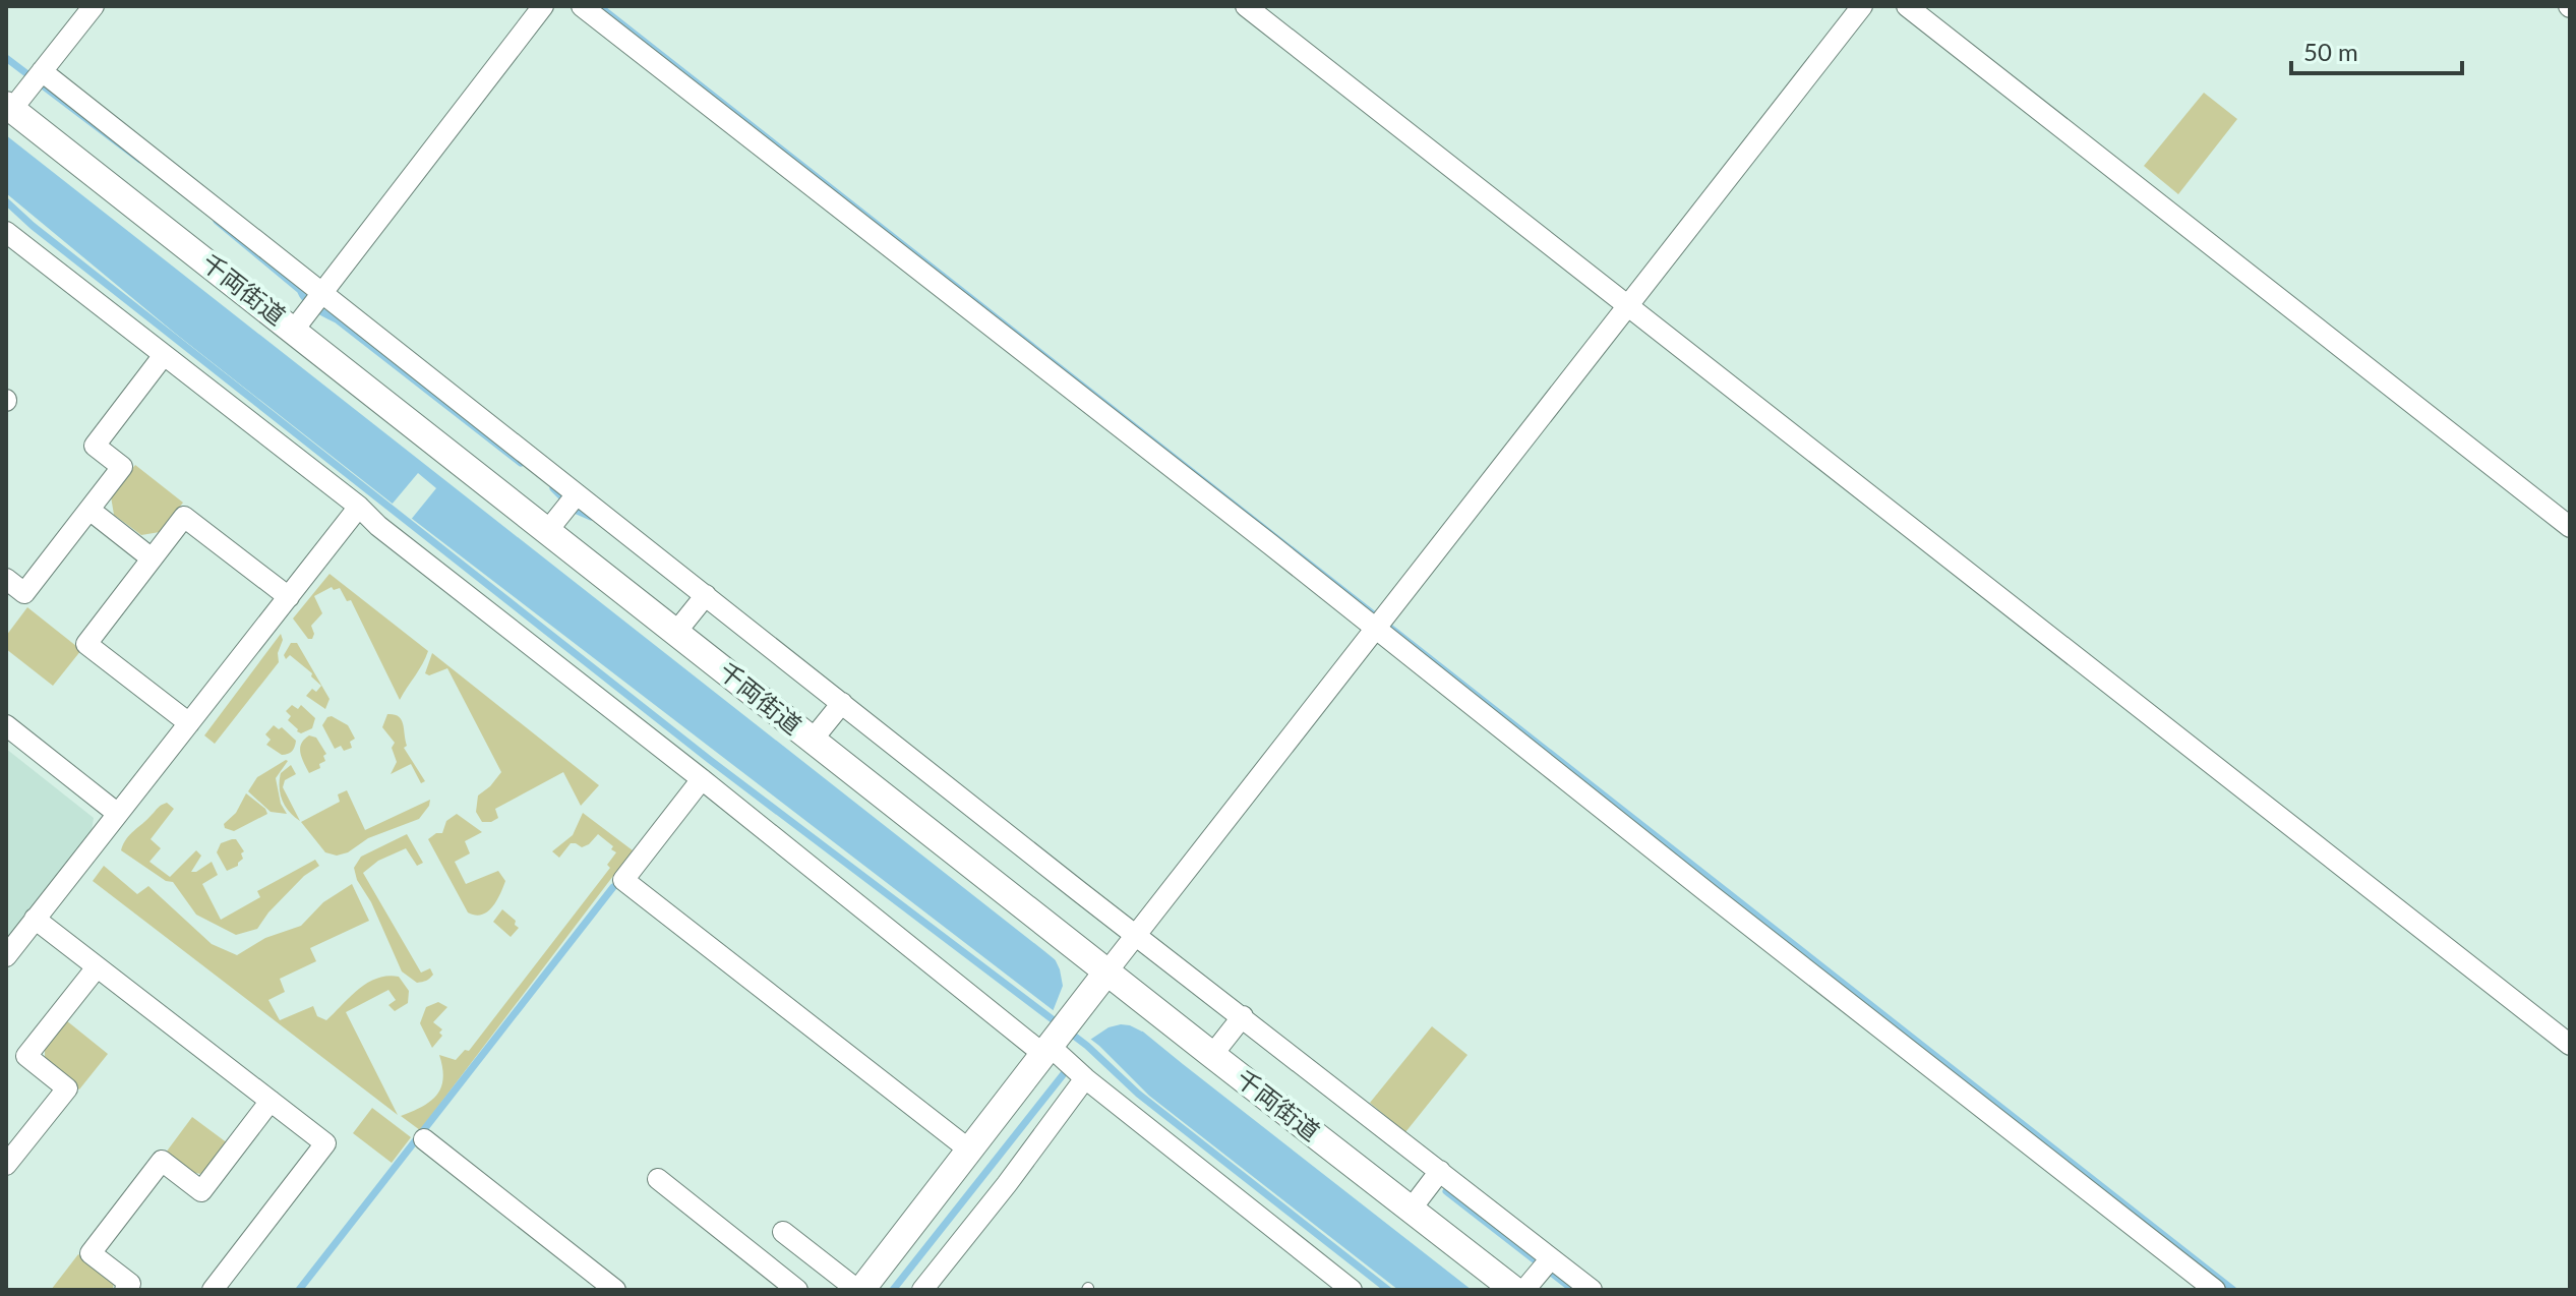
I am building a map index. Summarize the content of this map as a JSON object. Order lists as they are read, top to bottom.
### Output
{
  "streets": {
    "street": ["千両街道"]
  },
  "scale_bar": "50 m"
}
